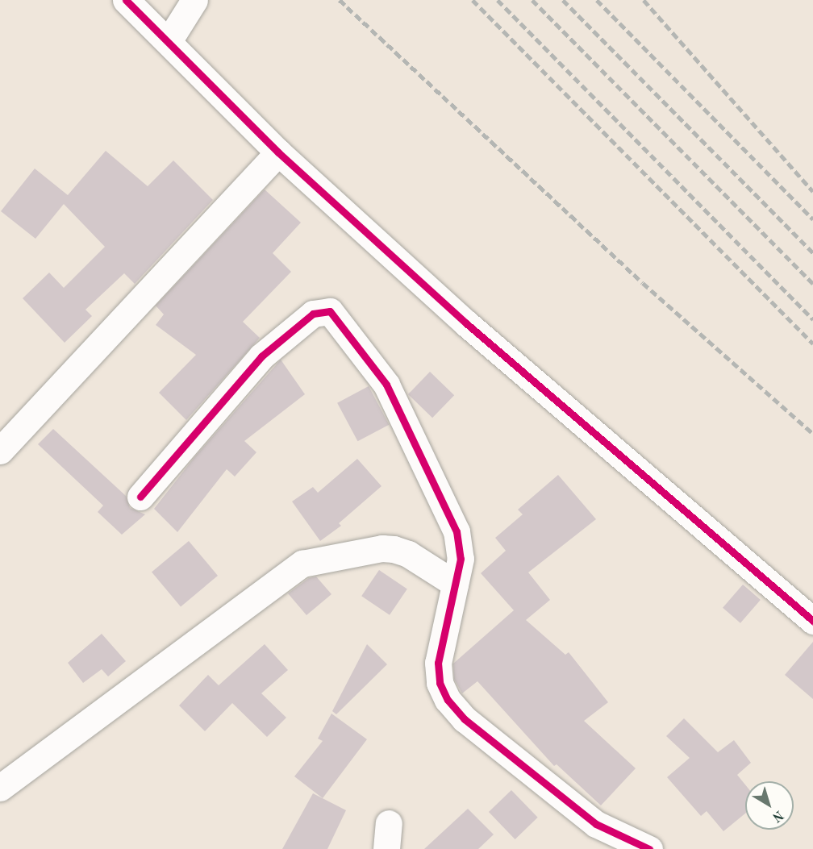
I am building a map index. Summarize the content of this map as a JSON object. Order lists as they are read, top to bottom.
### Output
{
  "north": "bottom right"
}
